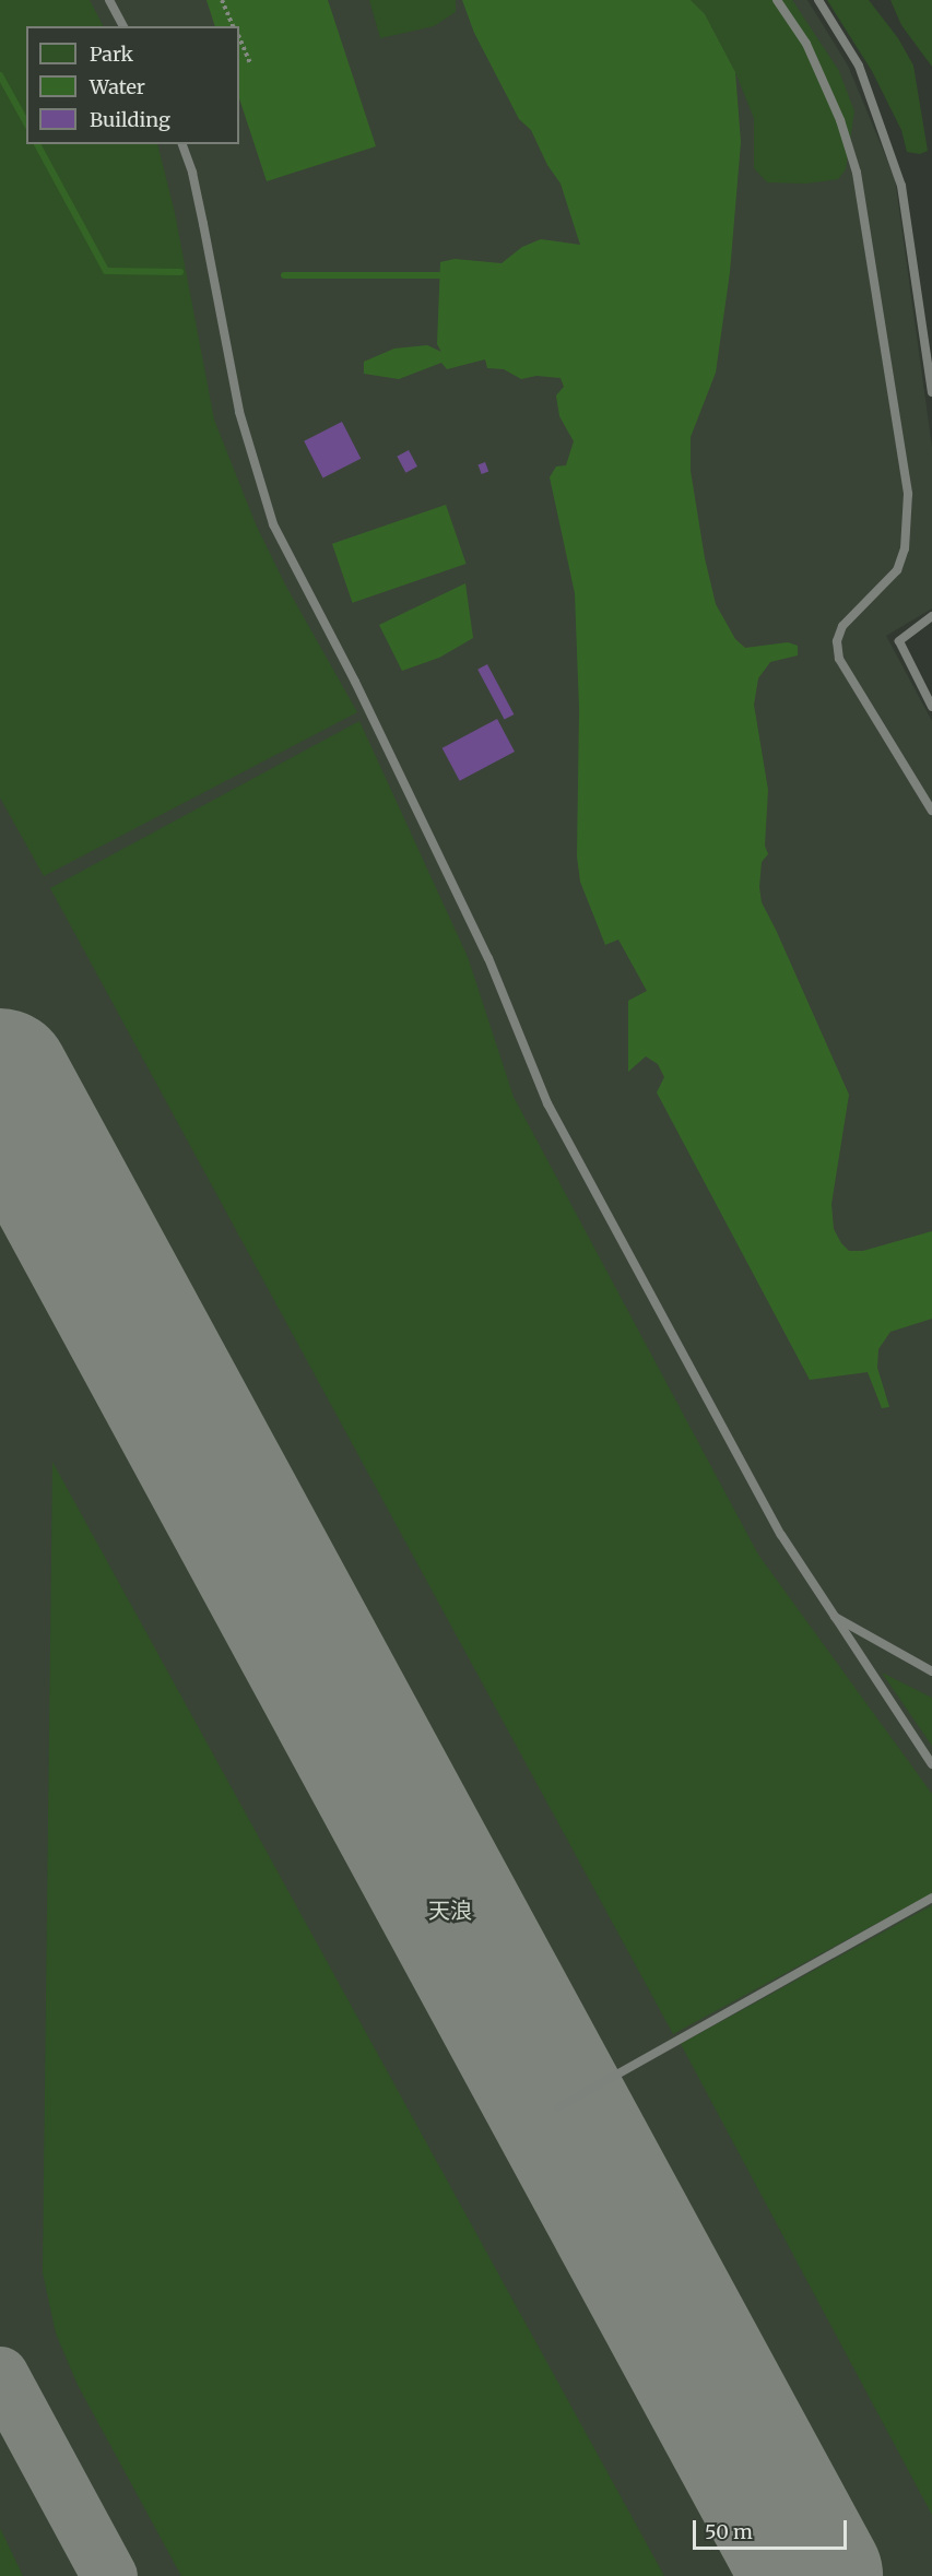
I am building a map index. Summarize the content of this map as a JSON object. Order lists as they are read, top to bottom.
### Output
{
  "districts": ["天浪"],
  "legend": ["Park", "Water", "Building"],
  "scale_bar": "50 m"
}
